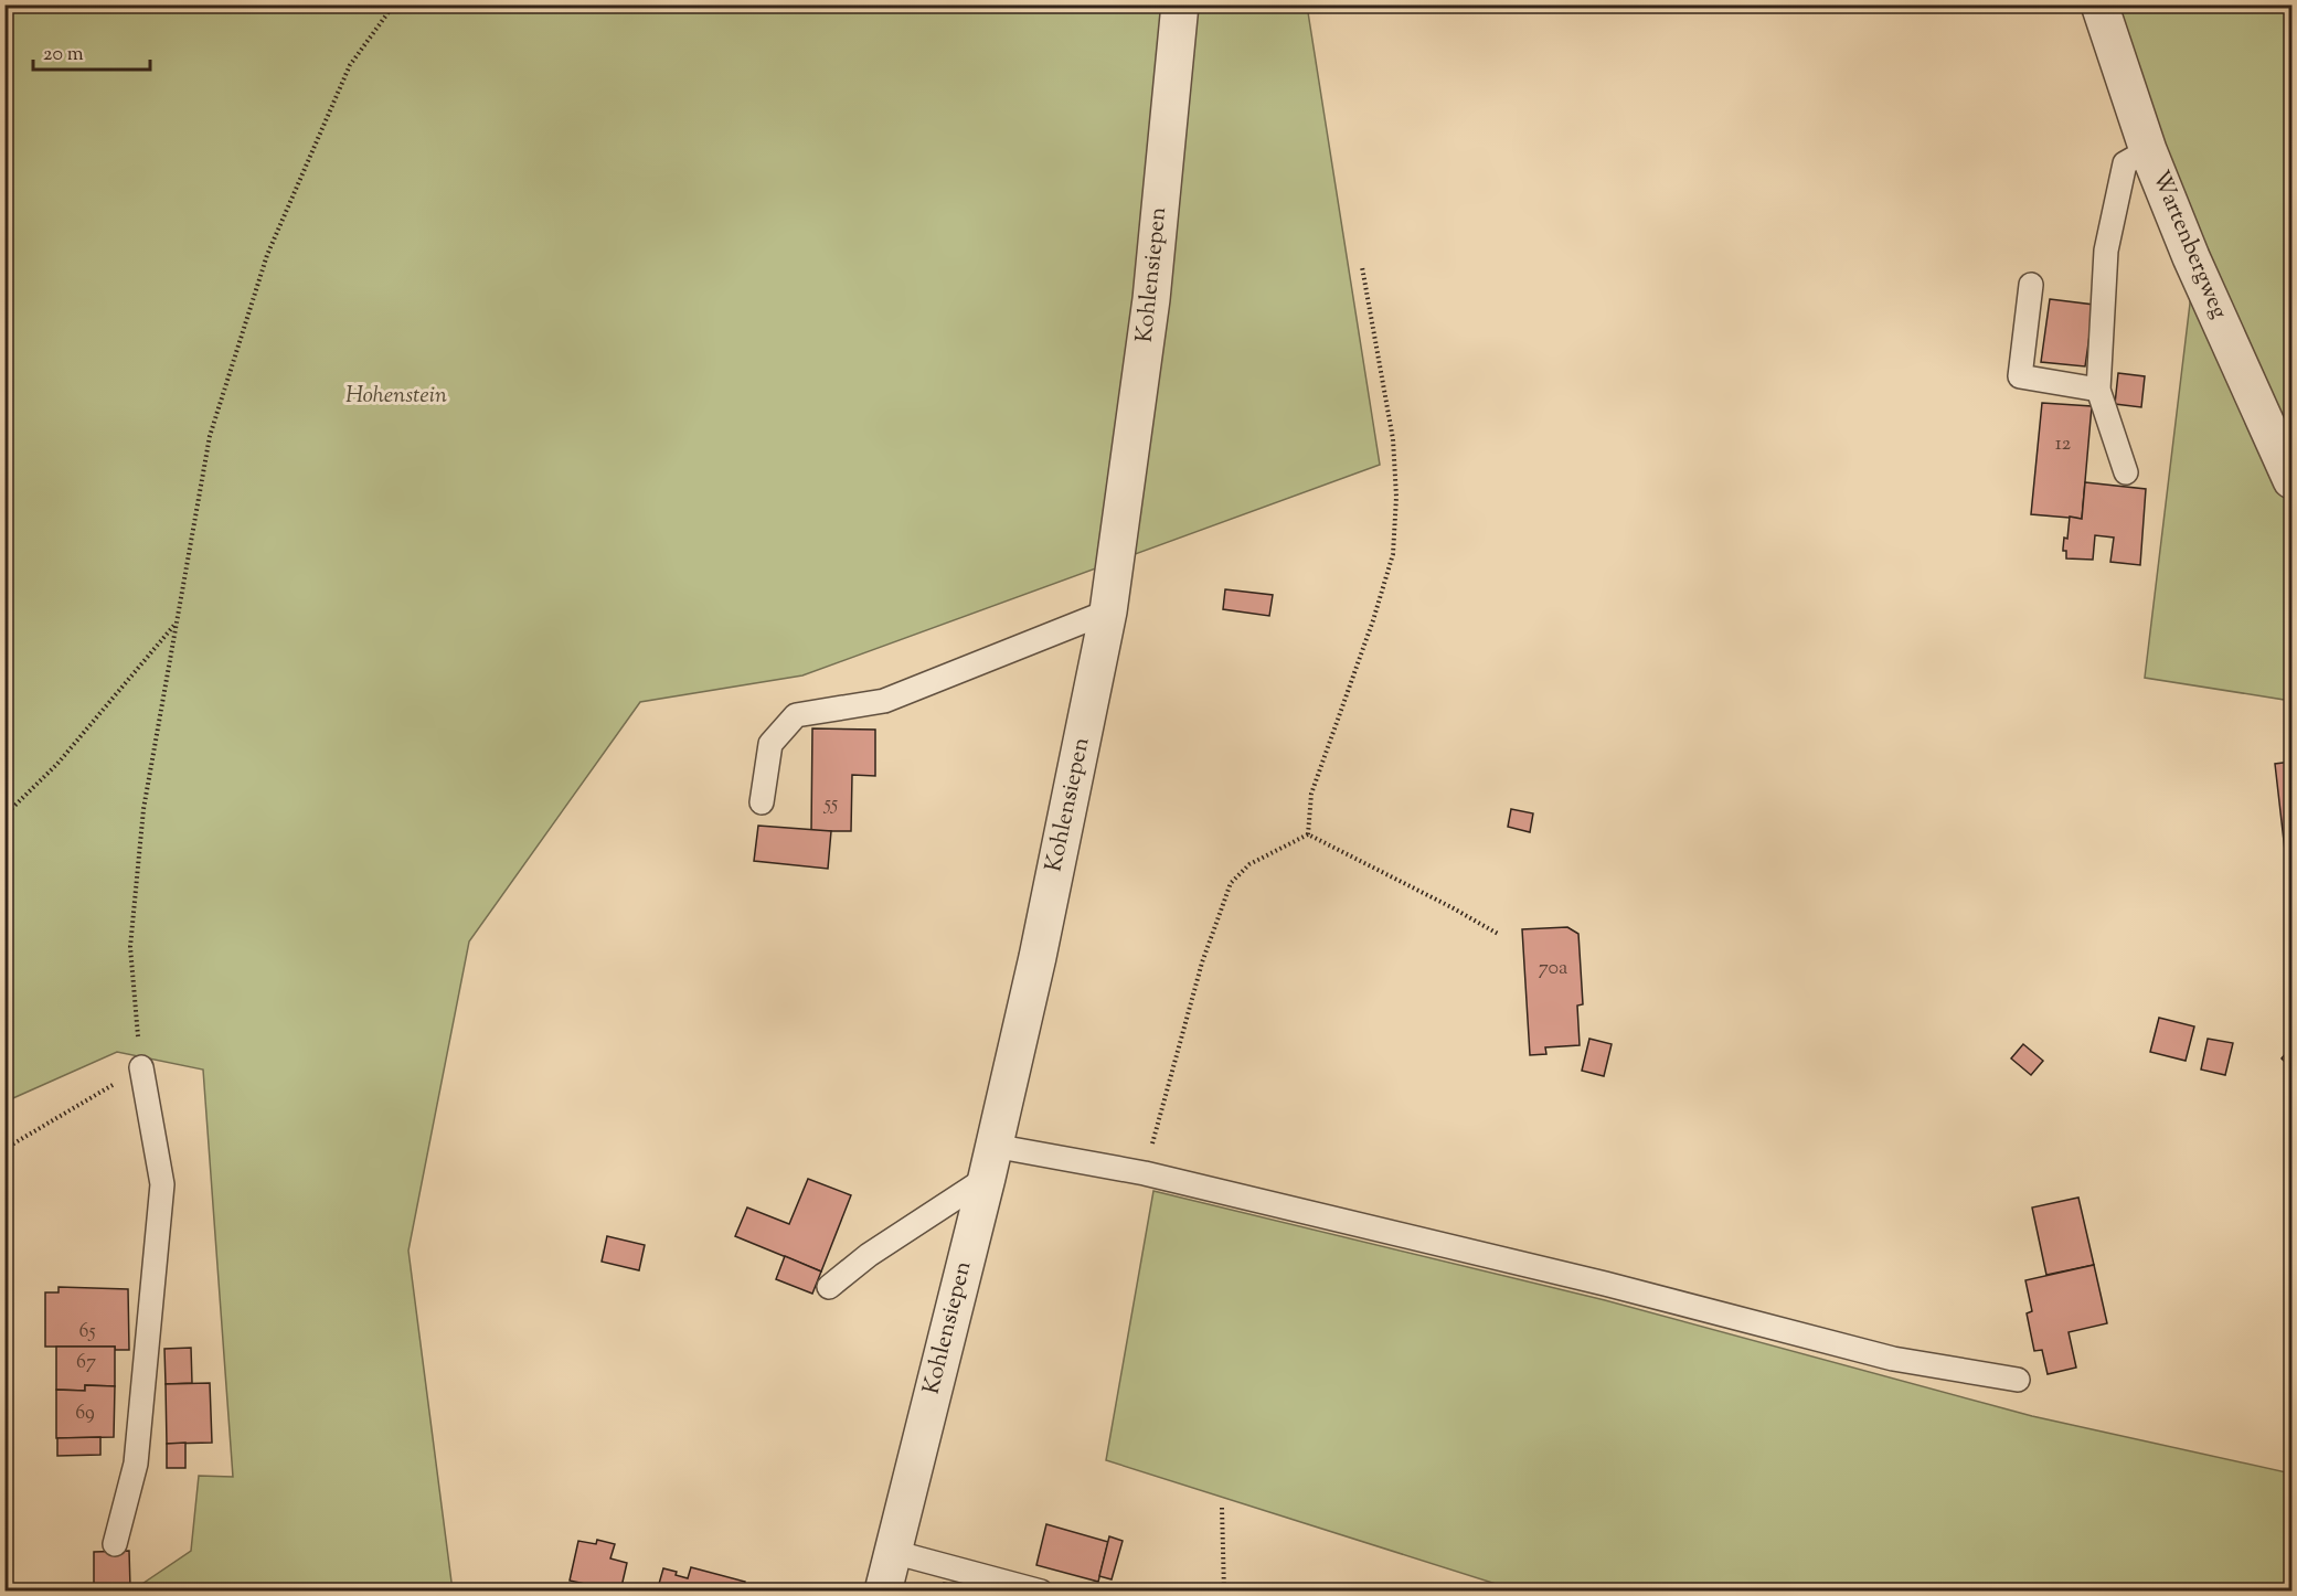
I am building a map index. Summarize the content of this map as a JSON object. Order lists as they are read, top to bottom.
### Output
{
  "streets": {
    "street": ["Wartenbergweg", "Kohlensiepen"]
  },
  "parks": ["Hohenstein"],
  "house_numbers": [
    "12",
    "55",
    "70a",
    "65",
    "67",
    "69"
  ],
  "scale_bar": "20 m"
}
